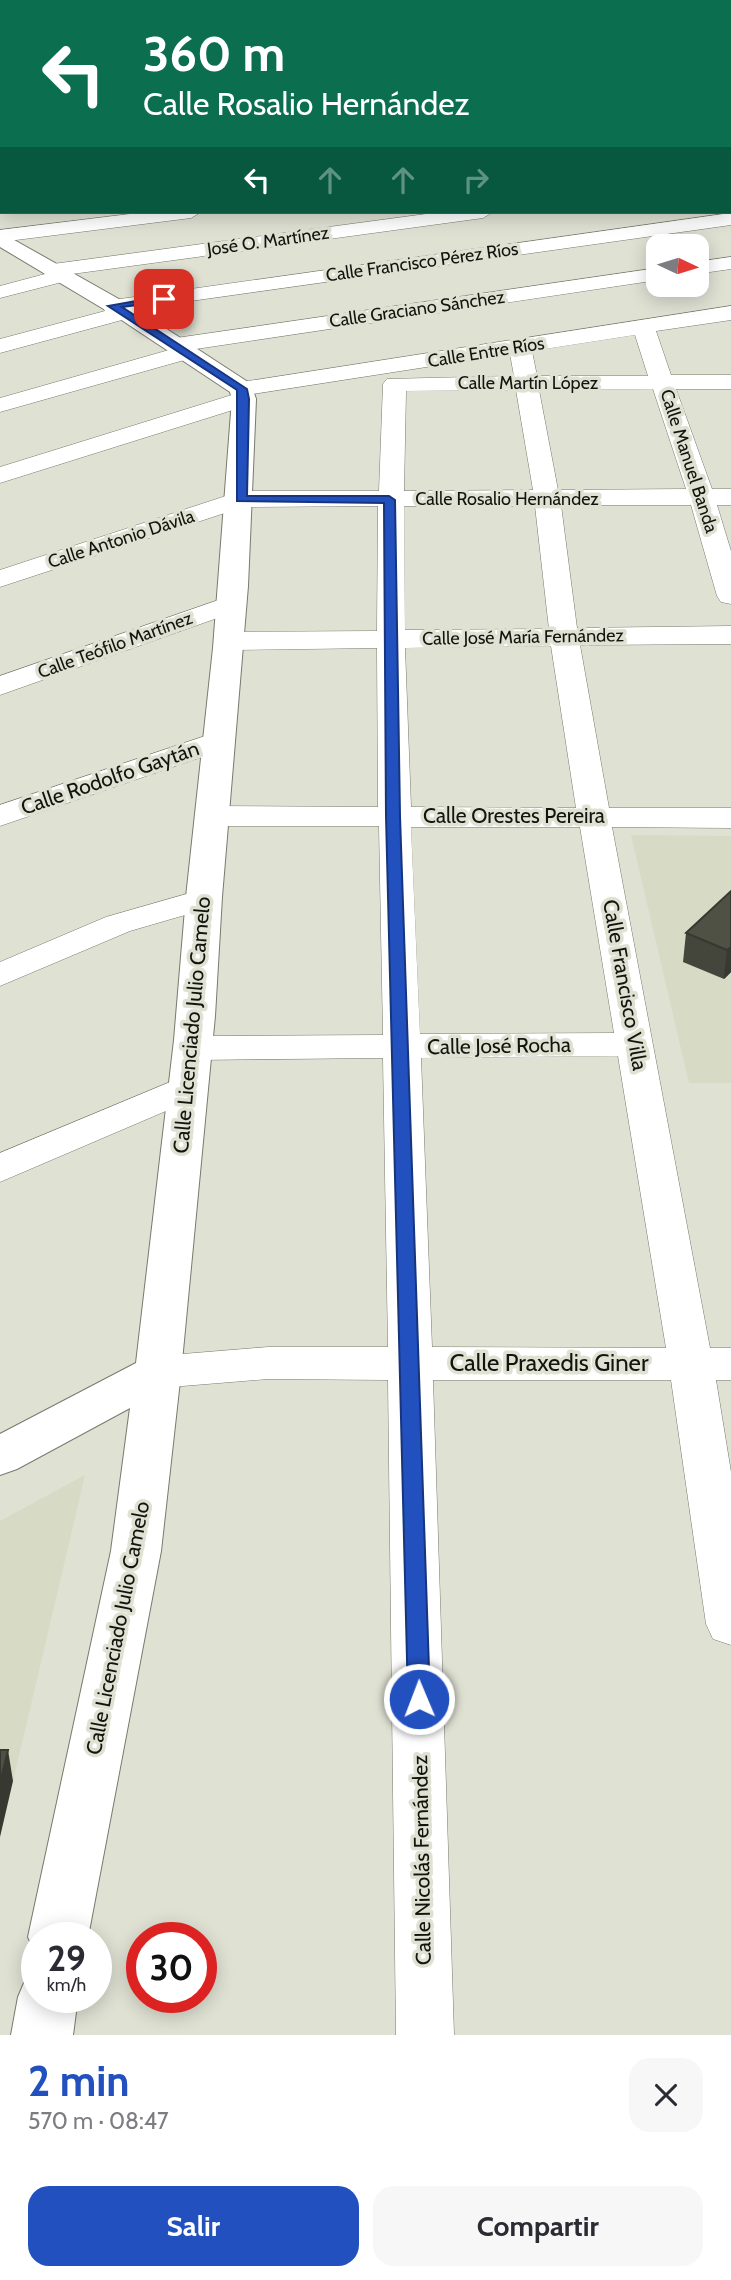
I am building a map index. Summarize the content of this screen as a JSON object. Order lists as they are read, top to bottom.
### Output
{
  "streets": {
    "street": [
      "José O. Martínez",
      "Calle Francisco Pérez Ríos",
      "Calle Graciano Sánchez",
      "Calle Entre Ríos",
      "Calle Martín López",
      "Calle Manuel Banda",
      "Calle Rosalio Hernández",
      "Calle Antonio Dávila",
      "Calle José María Fernández",
      "Calle Teófilo Martínez",
      "Calle Rodolfo Gaytán",
      "Calle Orestes Pereira",
      "Calle Francisco Villa",
      "Calle Licenciado Julio Camelo",
      "Calle José Rocha",
      "Calle Praxedis Giner",
      "Calle Nicolás Fernández"
    ]
  },
  "crossings": [
    ["Calle Entre Ríos", "Calle Martín López"],
    ["Calle Entre Ríos", "Calle Manuel Banda"],
    ["Calle Entre Ríos", "Calle Francisco Villa"],
    ["Calle Entre Ríos", "Calle Licenciado Julio Camelo"],
    ["Calle Martín López", "Calle Manuel Banda"],
    ["Calle Martín López", "Calle Francisco Villa"],
    ["Calle Martín López", "Calle Nicolás Fernández"],
    ["Calle Manuel Banda", "Calle Rosalio Hernández"],
    ["Calle Rosalio Hernández", "Calle Antonio Dávila"],
    ["Calle Rosalio Hernández", "Calle Francisco Villa"],
    ["Calle Rosalio Hernández", "Calle Licenciado Julio Camelo"],
    ["Calle Rosalio Hernández", "Calle Nicolás Fernández"],
    ["Calle Antonio Dávila", "Calle Licenciado Julio Camelo"],
    ["Calle José María Fernández", "Calle Teófilo Martínez"],
    ["Calle José María Fernández", "Calle Francisco Villa"],
    ["Calle José María Fernández", "Calle Licenciado Julio Camelo"],
    ["Calle José María Fernández", "Calle Nicolás Fernández"],
    ["Calle Teófilo Martínez", "Calle Licenciado Julio Camelo"],
    ["Calle Rodolfo Gaytán", "Calle Licenciado Julio Camelo"],
    ["Calle Orestes Pereira", "Calle Francisco Villa"],
    ["Calle Orestes Pereira", "Calle Licenciado Julio Camelo"],
    ["Calle Orestes Pereira", "Calle Nicolás Fernández"],
    ["Calle Francisco Villa", "Calle José Rocha"],
    ["Calle Francisco Villa", "Calle Praxedis Giner"],
    ["Calle Licenciado Julio Camelo", "Calle José Rocha"],
    ["Calle Licenciado Julio Camelo", "Calle Praxedis Giner"],
    ["Calle José Rocha", "Calle Nicolás Fernández"],
    ["Calle Praxedis Giner", "Calle Nicolás Fernández"]
  ],
  "north": "right",
  "page": {
    "turn": ["360 m", "Calle Rosalio Hernández"],
    "speed": "29 km/h",
    "limit": "30",
    "heading": ["2 min", "570 m · 08:47"],
    "buttons": ["Salir", "Compartir"]
  }
}
